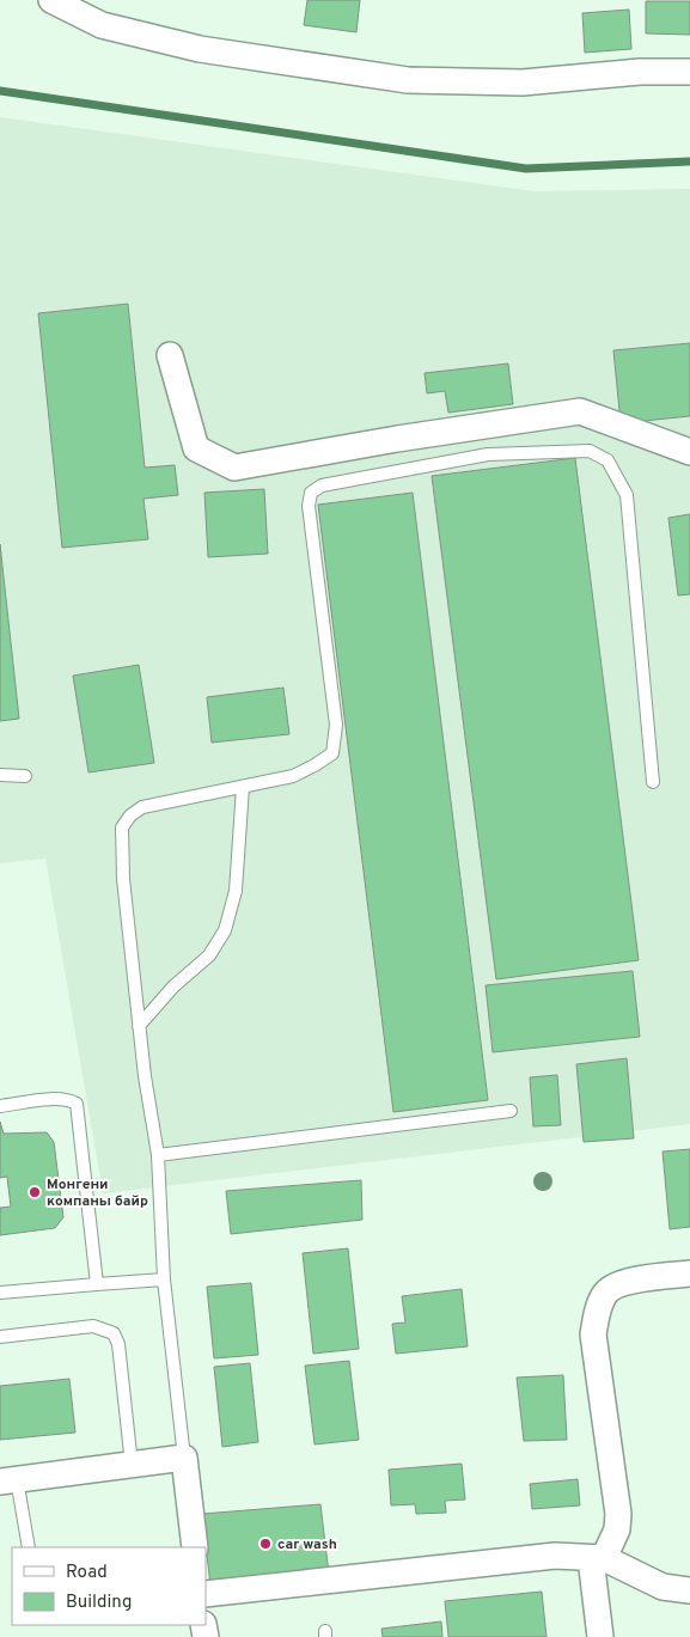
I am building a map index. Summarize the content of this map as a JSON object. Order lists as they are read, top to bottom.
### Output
{
  "places": ["Монгени компаны байр", "car wash"],
  "legend": ["Road", "Building"]
}
